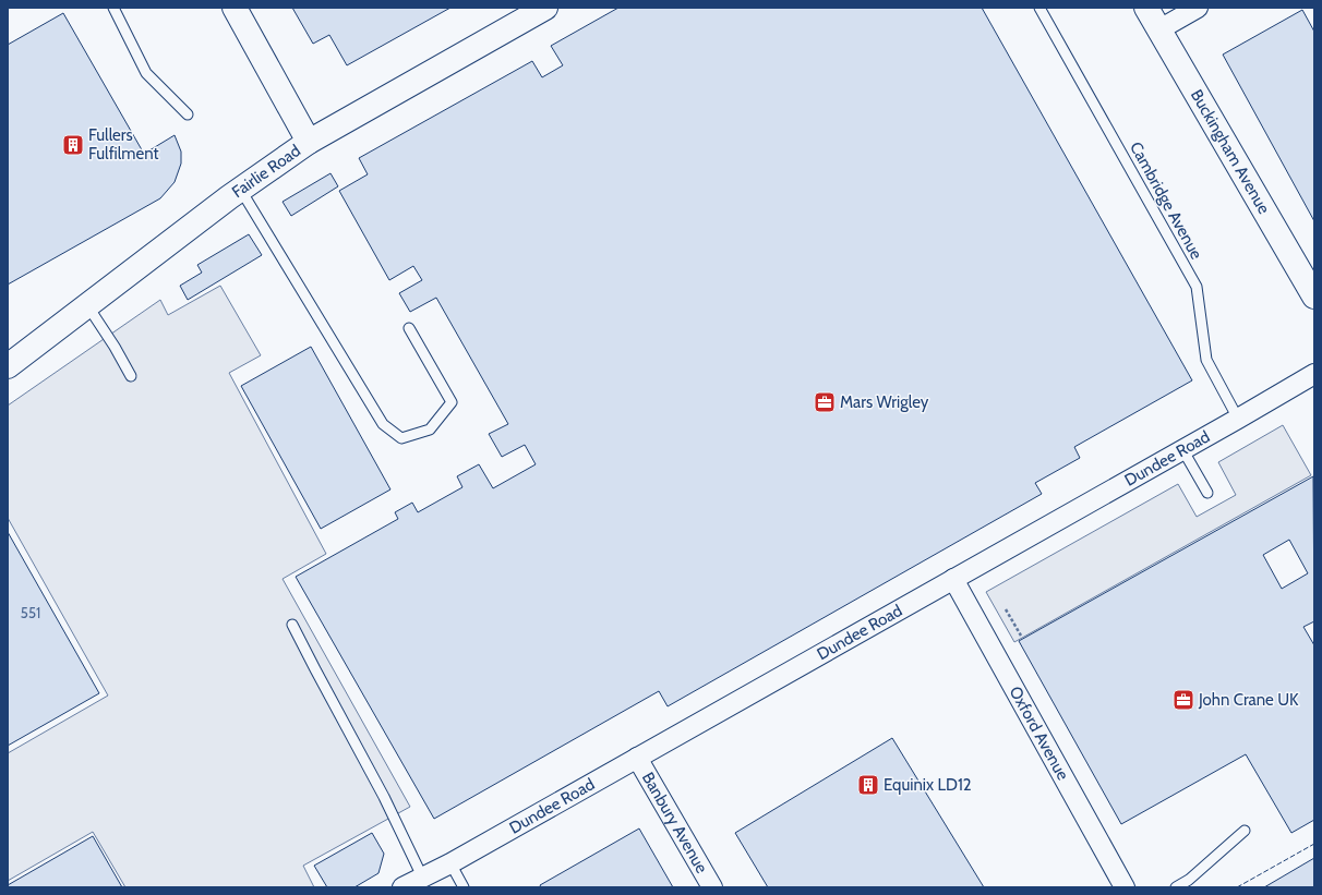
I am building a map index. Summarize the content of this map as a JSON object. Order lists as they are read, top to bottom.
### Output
{
  "streets": {
    "street": [
      "Buckingham Avenue",
      "Fairlie Road",
      "Dundee Road",
      "Oxford Avenue",
      "Banbury Avenue"
    ],
    "lane": ["Cambridge Avenue"]
  },
  "crossings": [
    ["Cambridge Avenue", "Dundee Road"],
    ["Dundee Road", "Oxford Avenue"],
    ["Dundee Road", "Banbury Avenue"]
  ],
  "places": {
    "building": ["Fullers Fulfilment", "Equinix LD12"],
    "office": ["Mars Wrigley", "John Crane UK"]
  },
  "house_numbers": ["551"]
}
